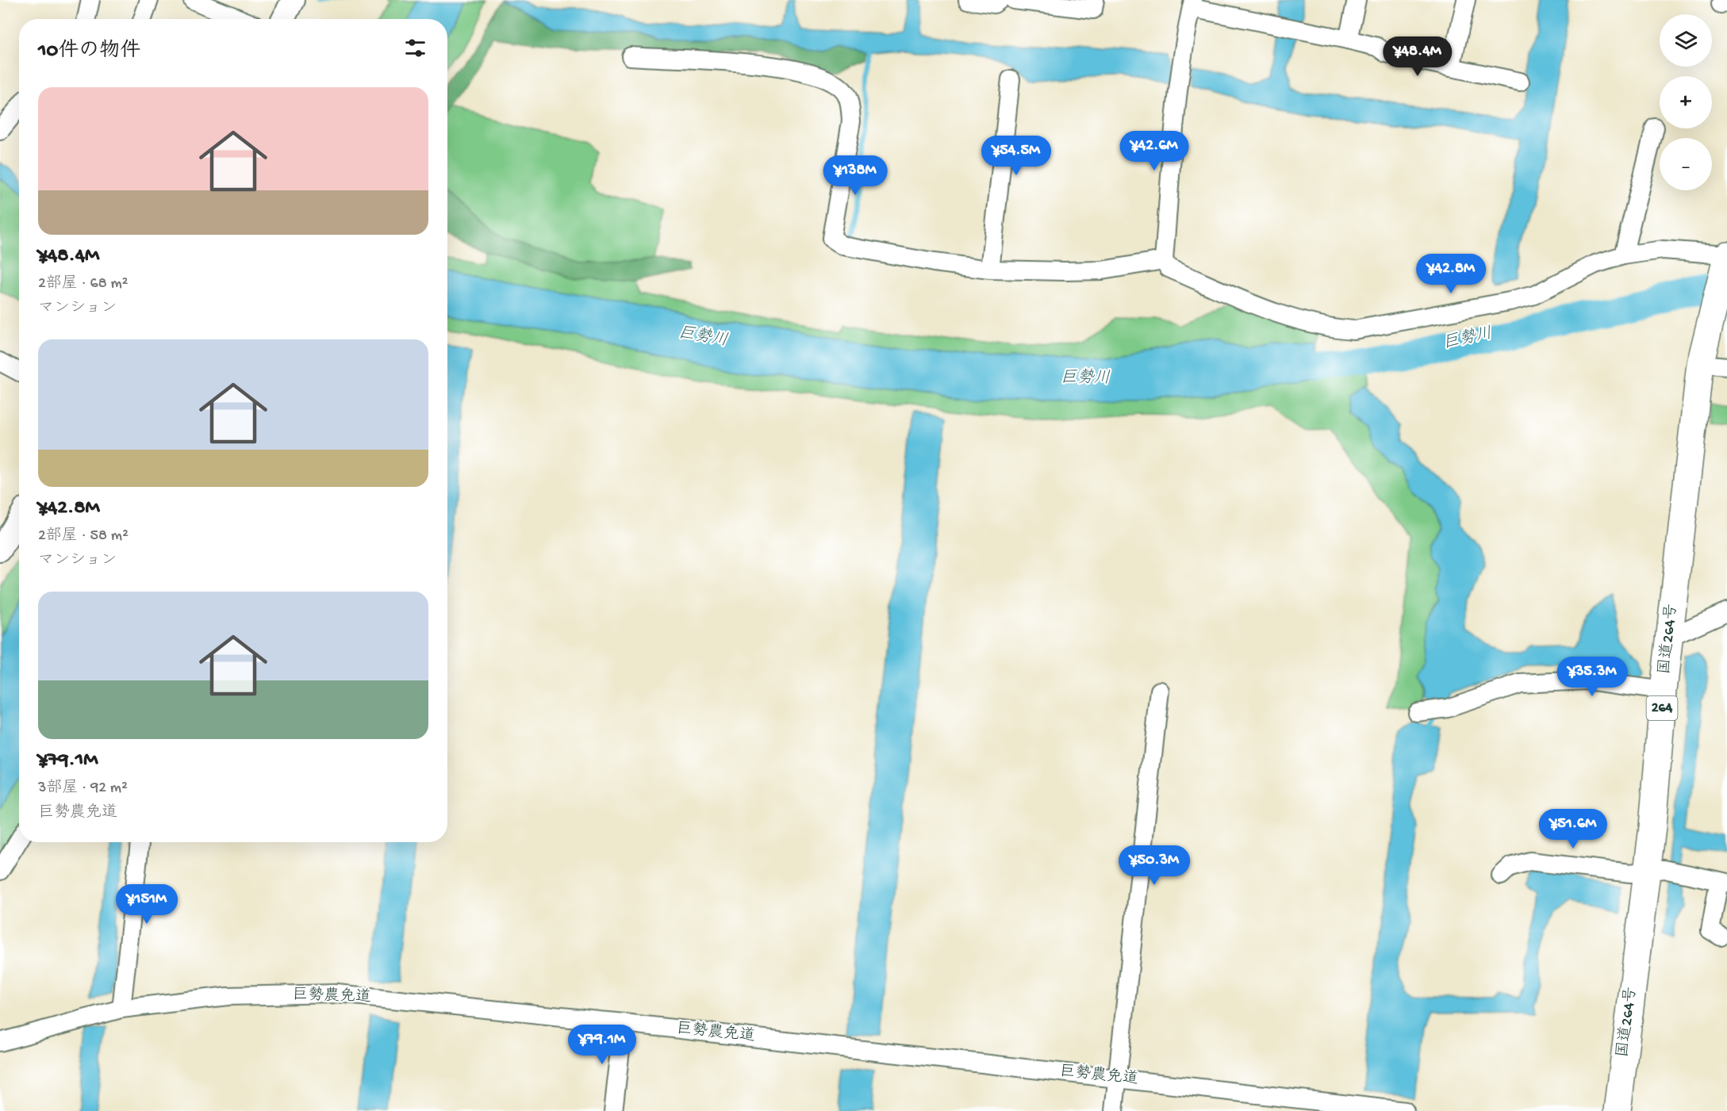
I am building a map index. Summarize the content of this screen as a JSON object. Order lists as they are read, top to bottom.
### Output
{
  "streets": {
    "highway": ["国道264号", "264"],
    "street": ["巨勢農免道"]
  },
  "water": ["巨勢川"],
  "page": {
    "map_buttons": ["+", "−"],
    "heading": "10件の物件",
    "price": [
      "¥48.4M",
      "¥42.6M",
      "¥54.5M",
      "¥138M",
      "¥42.8M",
      "¥35.3M",
      "¥51.6M",
      "¥50.3M",
      "¥151M",
      "¥79.1M"
    ],
    "list": [
      {
        "name": "¥48.4M",
        "note": "2部屋 · 68 m² · マンション"
      },
      {
        "name": "¥42.8M",
        "note": "2部屋 · 58 m² · マンション"
      },
      {
        "name": "¥79.1M",
        "note": "3部屋 · 92 m² · 巨勢農免道"
      }
    ]
  }
}
